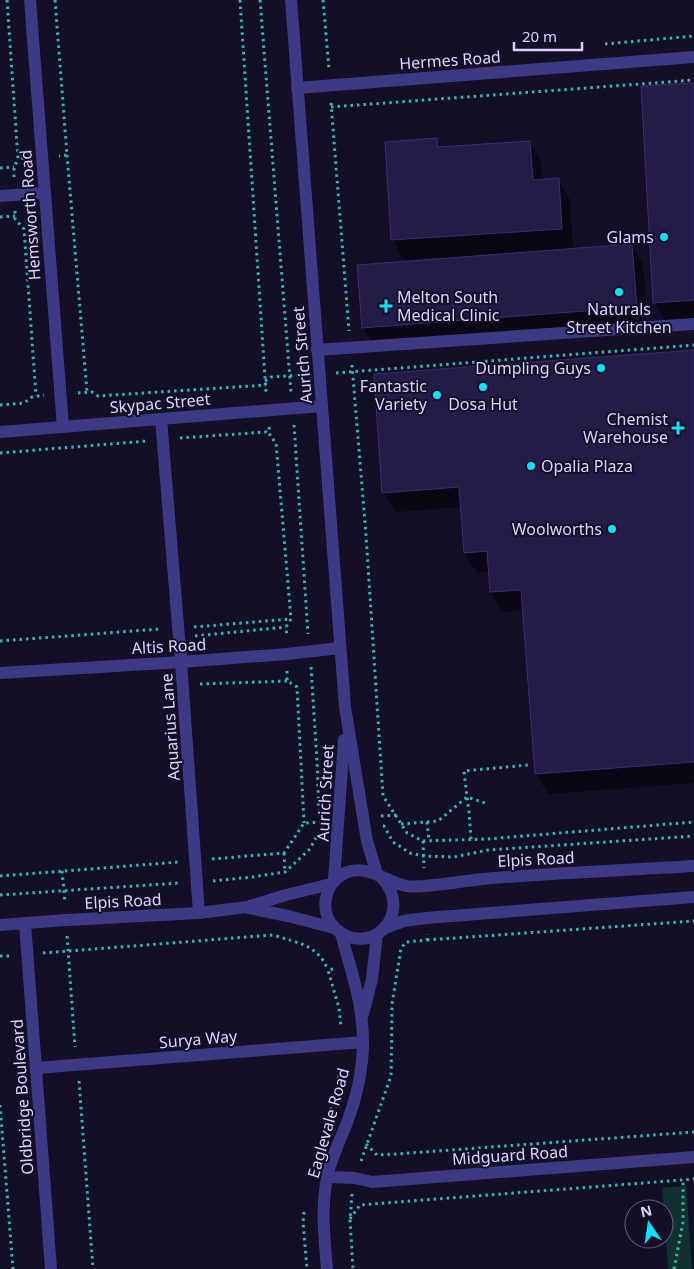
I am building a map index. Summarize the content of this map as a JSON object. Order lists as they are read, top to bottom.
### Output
{
  "streets": {
    "street": [
      "Hermes Road",
      "Hemsworth Road",
      "Aurich Street",
      "Skypac Street",
      "Altis Road",
      "Aquarius Lane",
      "Elpis Road",
      "Surya Way",
      "Oldbridge Boulevard",
      "Eaglevale Road",
      "Midguard Road"
    ]
  },
  "crossings": [
    ["Hermes Road", "Aurich Street"],
    ["Hemsworth Road", "Skypac Street"],
    ["Aurich Street", "Skypac Street"],
    ["Aurich Street", "Altis Road"],
    ["Aurich Street", "Elpis Road"],
    ["Aurich Street", "Eaglevale Road"],
    ["Skypac Street", "Aquarius Lane"],
    ["Altis Road", "Aquarius Lane"],
    ["Aquarius Lane", "Elpis Road"],
    ["Elpis Road", "Oldbridge Boulevard"],
    ["Elpis Road", "Eaglevale Road"],
    ["Surya Way", "Oldbridge Boulevard"],
    ["Surya Way", "Eaglevale Road"],
    ["Eaglevale Road", "Midguard Road"]
  ],
  "places": {
    "other": [
      "Glams",
      "Naturals Street Kitchen",
      "Dumpling Guys",
      "Dosa Hut",
      "Fantastic Variety",
      "Opalia Plaza",
      "Woolworths"
    ],
    "health": ["Melton South Medical Clinic", "Chemist Warehouse"]
  },
  "scale_bar": "20 m",
  "north": "top"
}
